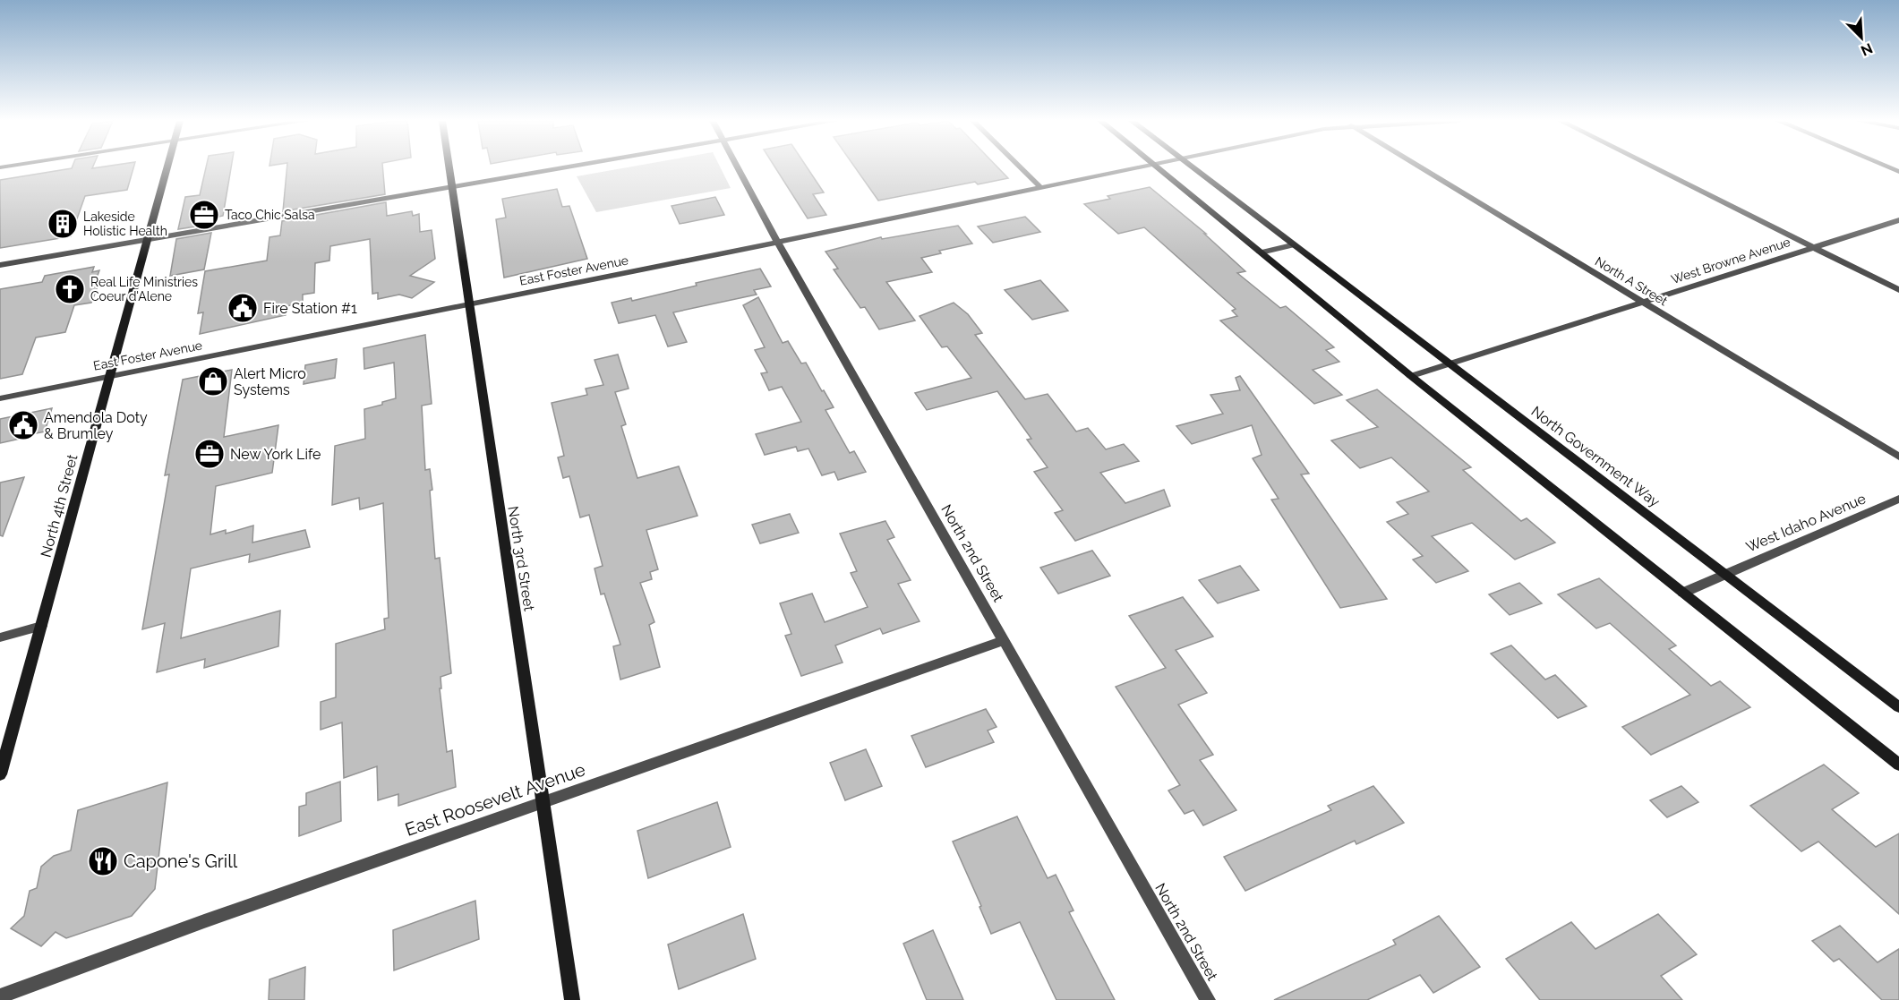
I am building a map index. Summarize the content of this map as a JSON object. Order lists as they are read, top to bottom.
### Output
{
  "streets": {
    "main road": ["North Government Way", "North 4th Street", "North 3rd Street"],
    "street": [
      "West Browne Avenue",
      "East Foster Avenue",
      "North A Street",
      "West Idaho Avenue",
      "North 2nd Street",
      "East Roosevelt Avenue"
    ]
  },
  "crossings": [
    ["West Browne Avenue", "North A Street"],
    ["West Browne Avenue", "North Government Way"],
    ["East Foster Avenue", "North 4th Street"],
    ["East Foster Avenue", "North 2nd Street"],
    ["East Foster Avenue", "North 3rd Street"],
    ["North Government Way", "West Idaho Avenue"],
    ["North 2nd Street", "East Roosevelt Avenue"],
    ["North 3rd Street", "East Roosevelt Avenue"]
  ],
  "places": {
    "office": ["Taco Chic Salsa", "New York Life"],
    "building": ["Lakeside Holistic Health"],
    "church": ["Real Life Ministries Coeur d'Alene"],
    "public building": ["Fire Station #1", "Amendola Doty & Brumley"],
    "shop": ["Alert Micro Systems"],
    "restaurant": ["Capone's Grill"]
  },
  "north": "bottom right"
}
